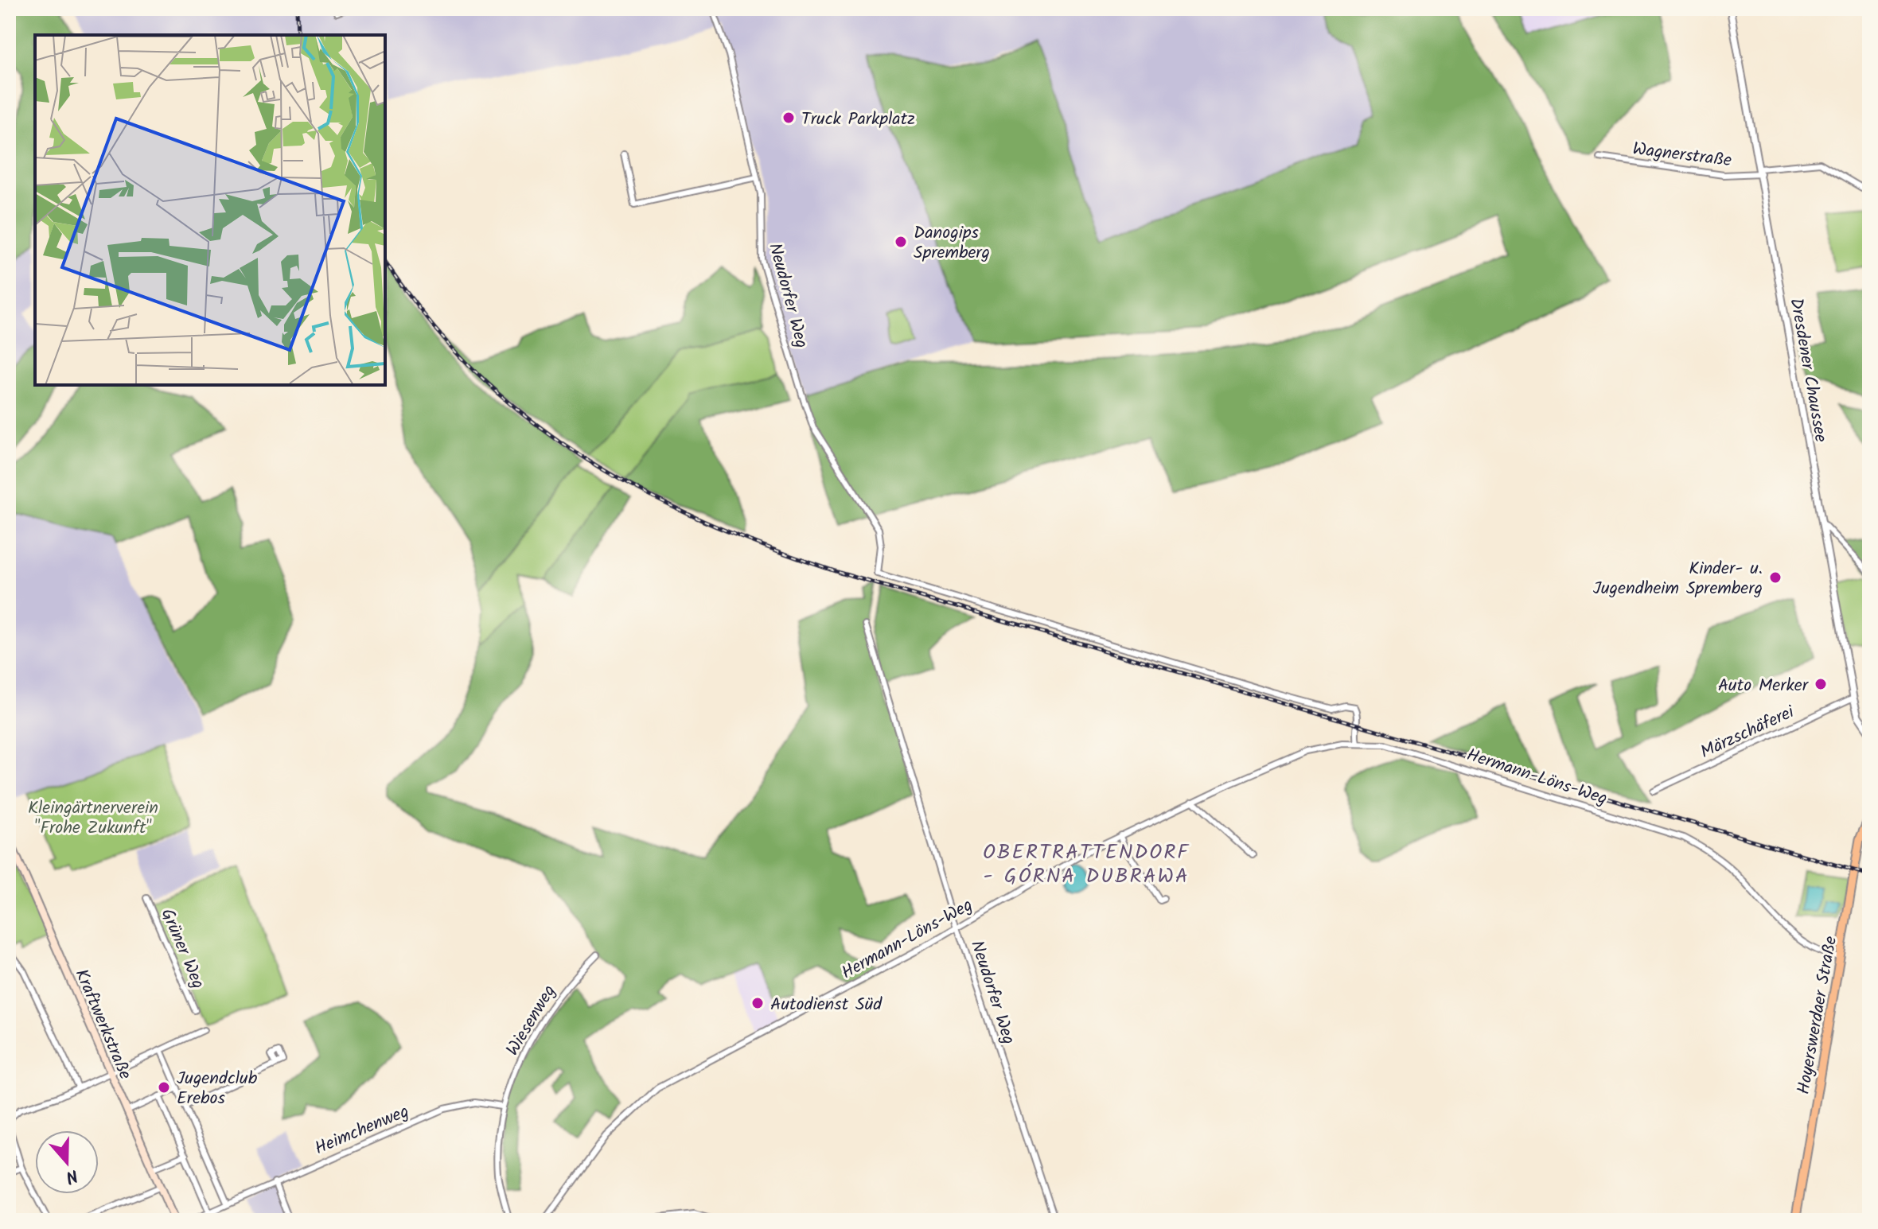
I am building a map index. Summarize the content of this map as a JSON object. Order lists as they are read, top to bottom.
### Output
{
  "streets": {
    "main road": ["Hoyerswerdaer Straße", "Kraftwerkstraße"],
    "street": [
      "Wagnerstraße",
      "Neudorfer Weg",
      "Dresdener Chaussee",
      "Märzschäferei",
      "Hermann-Löns-Weg",
      "Grüner Weg",
      "Wiesenweg",
      "Heimchenweg"
    ]
  },
  "crossings": [
    ["Wagnerstraße", "Dresdener Chaussee"],
    ["Neudorfer Weg", "Hermann-Löns-Weg"],
    ["Dresdener Chaussee", "Märzschäferei"],
    ["Hermann-Löns-Weg", "Hoyerswerdaer Straße"],
    ["Wiesenweg", "Heimchenweg"]
  ],
  "districts": ["OBERTRATTENDORF - GÓRNA DUBRAWA"],
  "parks": ["Kleingärtnerverein \"Frohe Zukunft\""],
  "places": [
    "Truck Parkplatz",
    "Danogips Spremberg",
    "Kinder- u. Jugendheim Spremberg",
    "Auto Merker",
    "Autodienst Süd",
    "Jugendclub Erebos"
  ],
  "north": "bottom"
}
